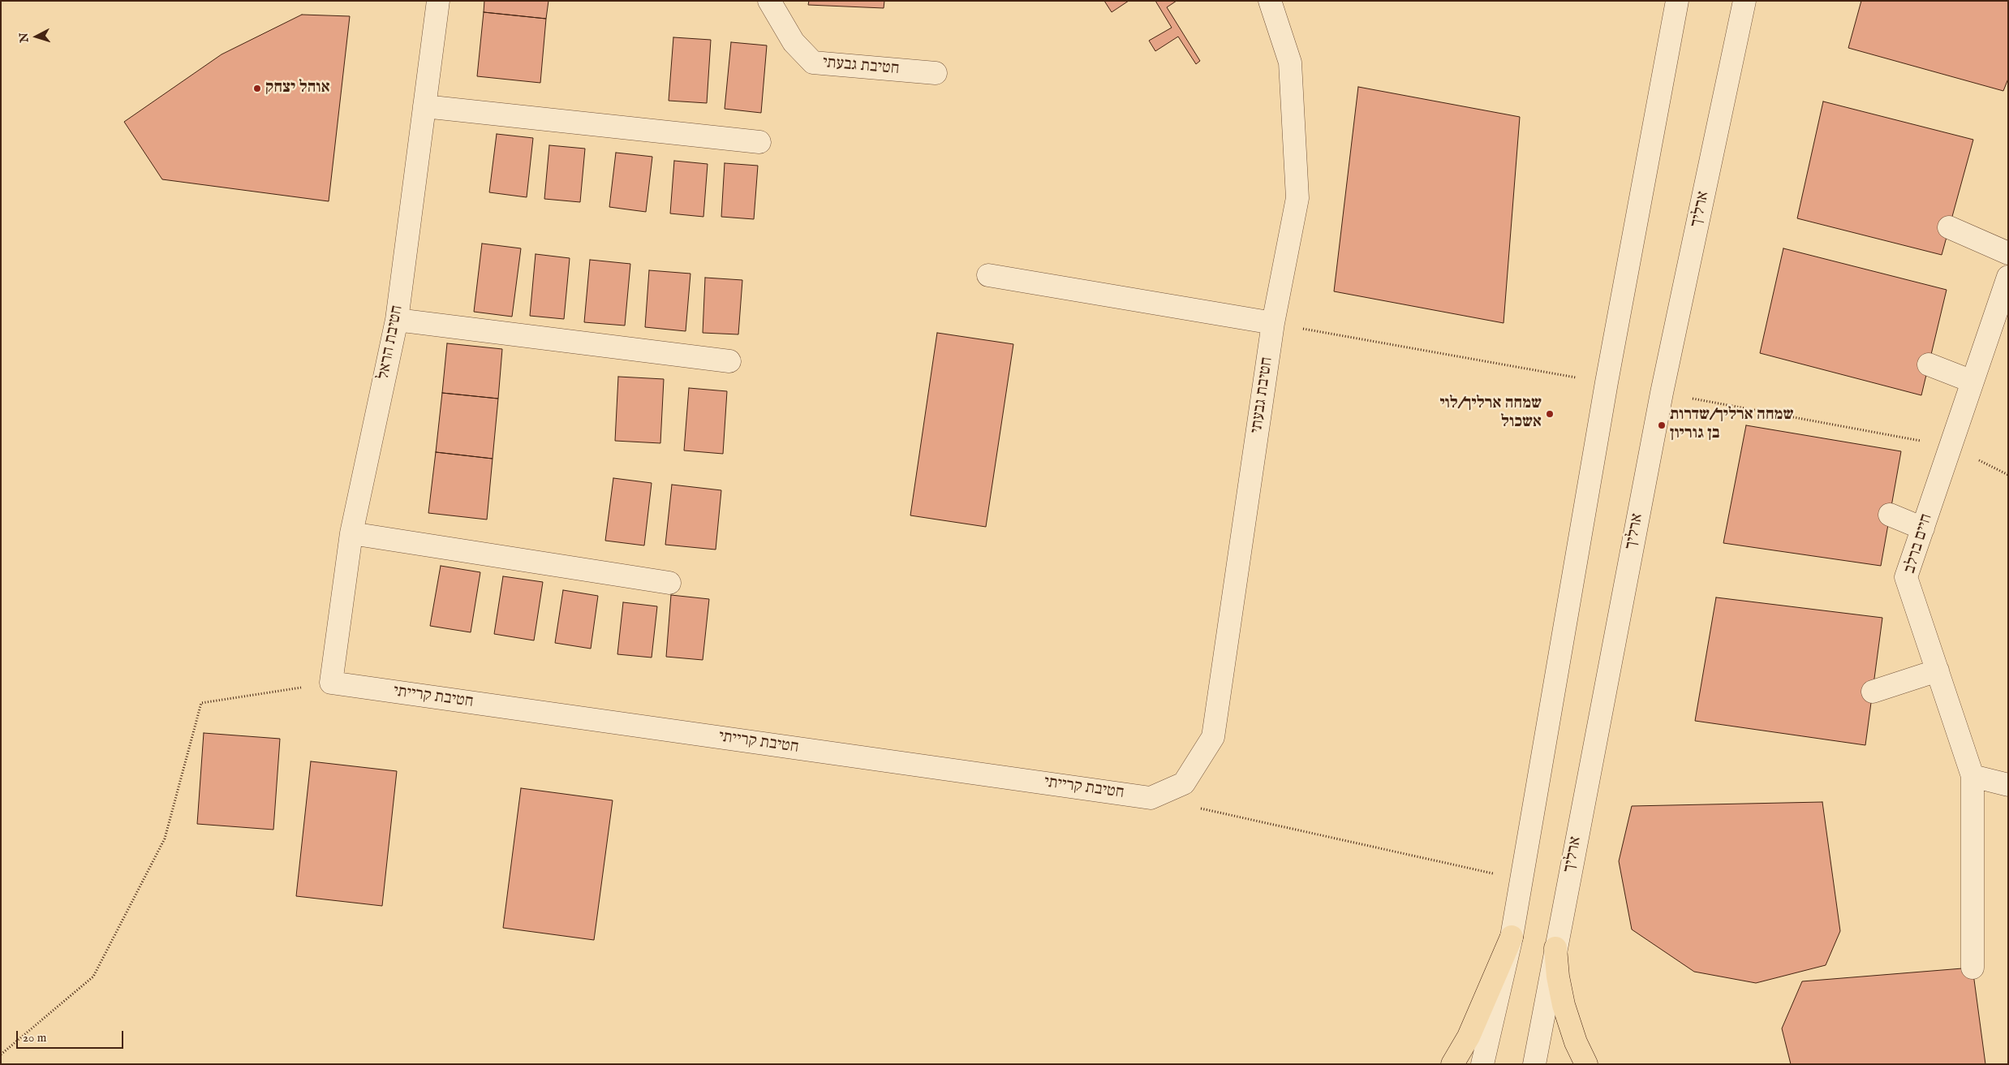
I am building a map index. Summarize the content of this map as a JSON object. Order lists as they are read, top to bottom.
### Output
{
  "streets": {
    "street": [
      "חטיבת גבעתי",
      "ארליך",
      "חטיבת הראל",
      "חיים ברלב",
      "חטיבת קרייתי"
    ]
  },
  "crossings": [
    ["חטיבת גבעתי", "חטיבת קרייתי"],
    ["חטיבת הראל", "חטיבת קרייתי"]
  ],
  "places": ["אוהל יצחק", "שמחה ארליך/לוי אשכול", "שמחה ארליך/שדרות בן גוריון"],
  "scale_bar": "20 m",
  "north": "left"
}
